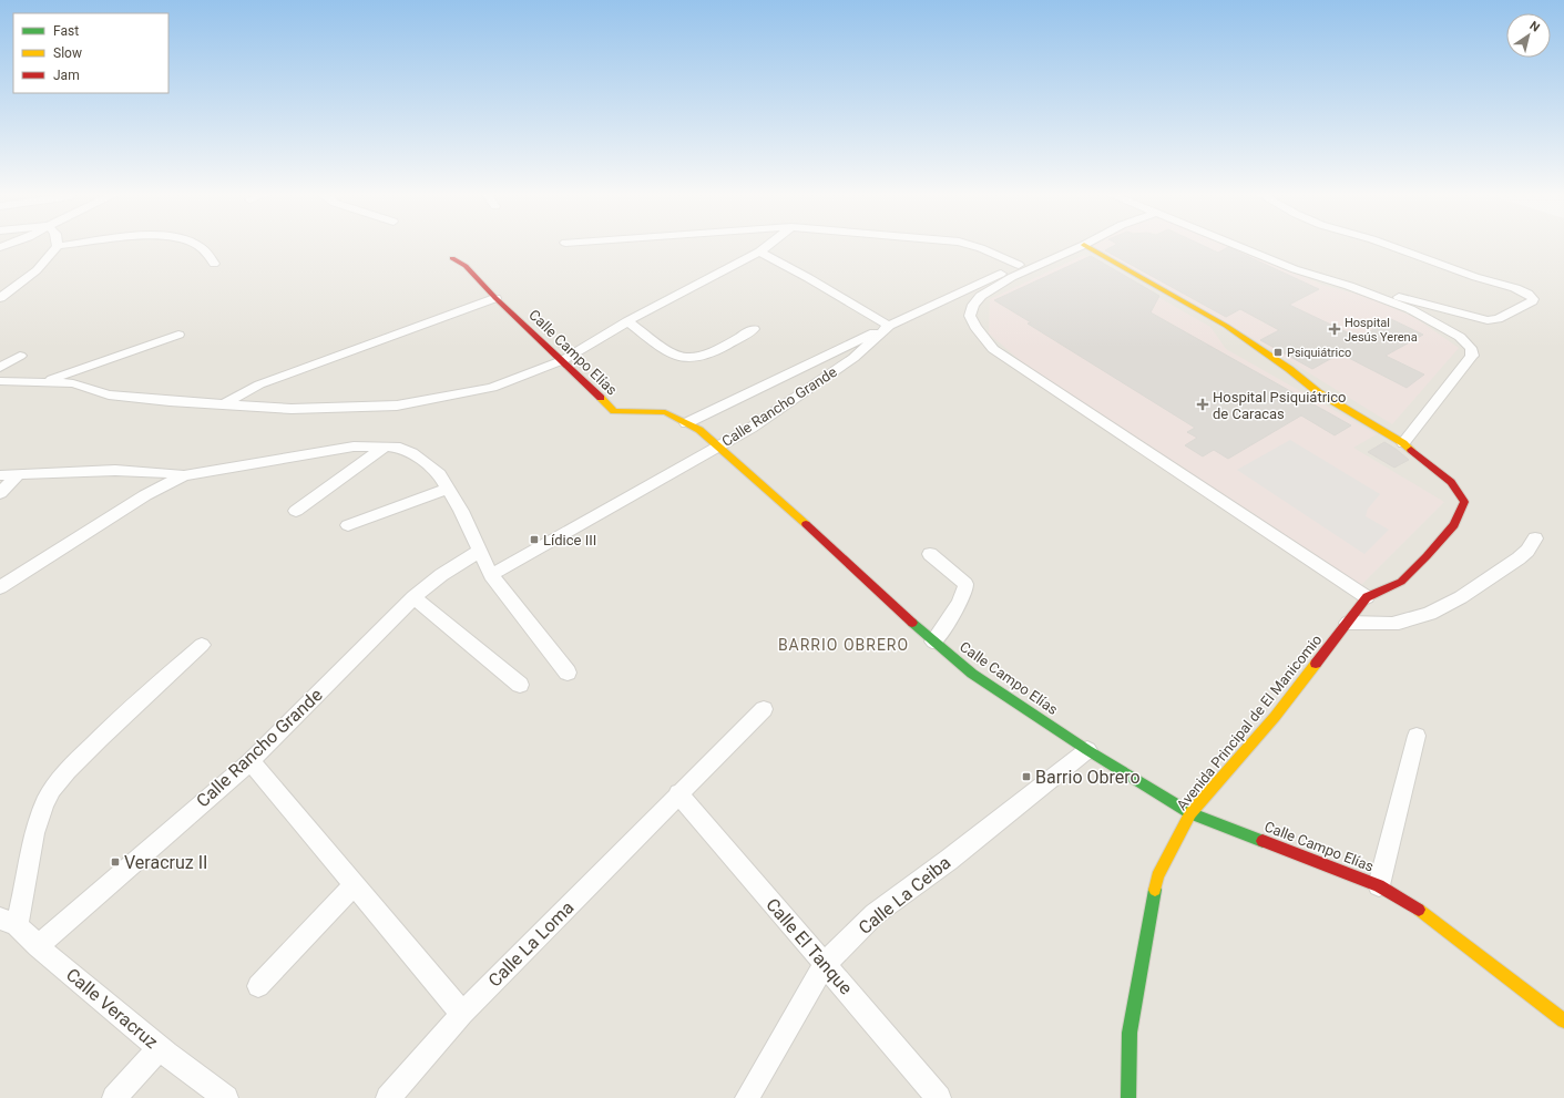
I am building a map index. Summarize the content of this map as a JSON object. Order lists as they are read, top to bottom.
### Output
{
  "streets": {
    "street": [
      "Calle Campo Elías",
      "Calle Rancho Grande",
      "Avenida Principal de El Manicomio",
      "Calle La Ceiba",
      "Calle La Loma",
      "Calle El Tanque",
      "Calle Veracruz"
    ]
  },
  "crossings": [
    ["Calle Campo Elías", "Calle Rancho Grande"],
    ["Calle Campo Elías", "Avenida Principal de El Manicomio"],
    ["Calle Campo Elías", "Calle La Ceiba"],
    ["Calle Rancho Grande", "Calle Veracruz"],
    ["Calle La Ceiba", "Calle El Tanque"],
    ["Calle La Loma", "Calle El Tanque"]
  ],
  "districts": ["BARRIO OBRERO"],
  "places": {
    "health": ["Hospital Jesús Yerena", "Hospital Psiquiátrico de Caracas"],
    "transit": [
      "Psiquiátrico",
      "Lídice III",
      "Barrio Obrero",
      "Veracruz II"
    ]
  },
  "legend": ["Fast", "Slow", "Jam"],
  "north": "top right"
}
